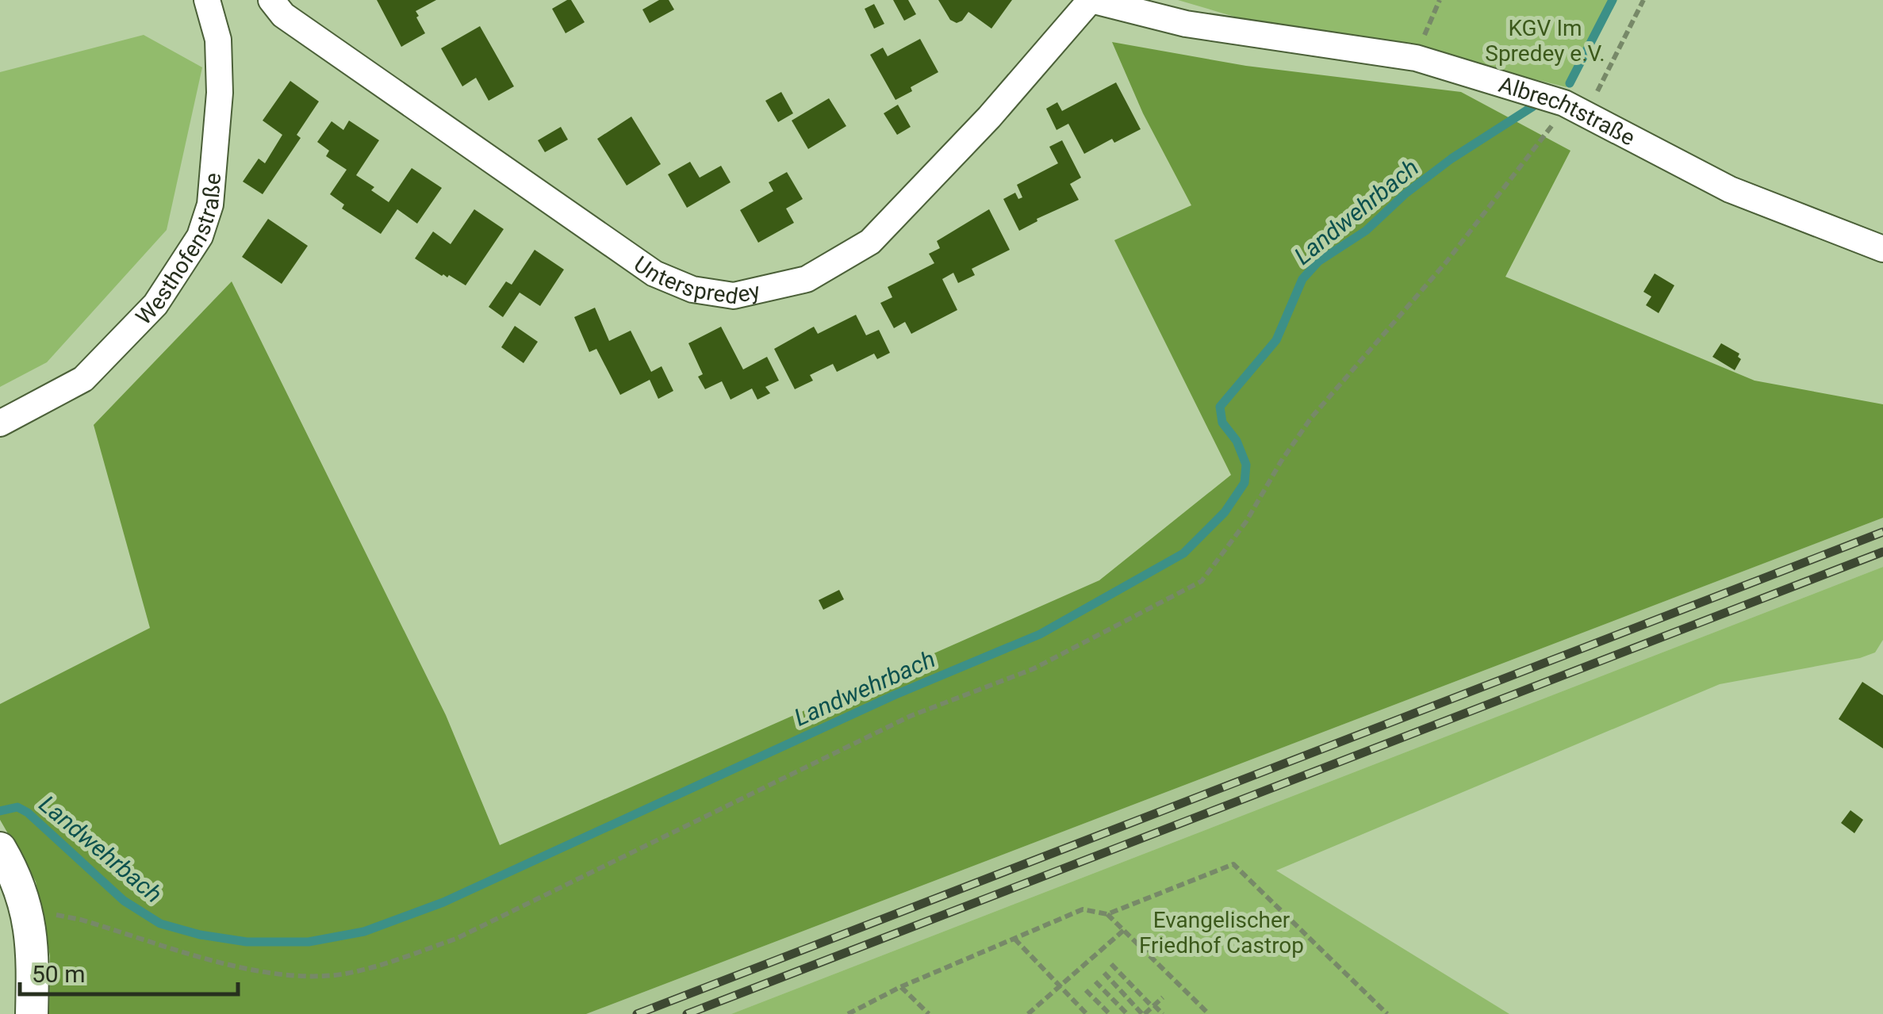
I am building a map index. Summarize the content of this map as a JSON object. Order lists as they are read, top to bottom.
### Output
{
  "streets": {
    "street": ["Albrechtstraße", "Westhofenstraße", "Unterspredey"]
  },
  "crossings": [
    ["Albrechtstraße", "Unterspredey"]
  ],
  "water": ["Landwehrbach"],
  "parks": ["KGV Im Spredey e.V.", "Evangelischer Friedhof Castrop"],
  "scale_bar": "50 m"
}
